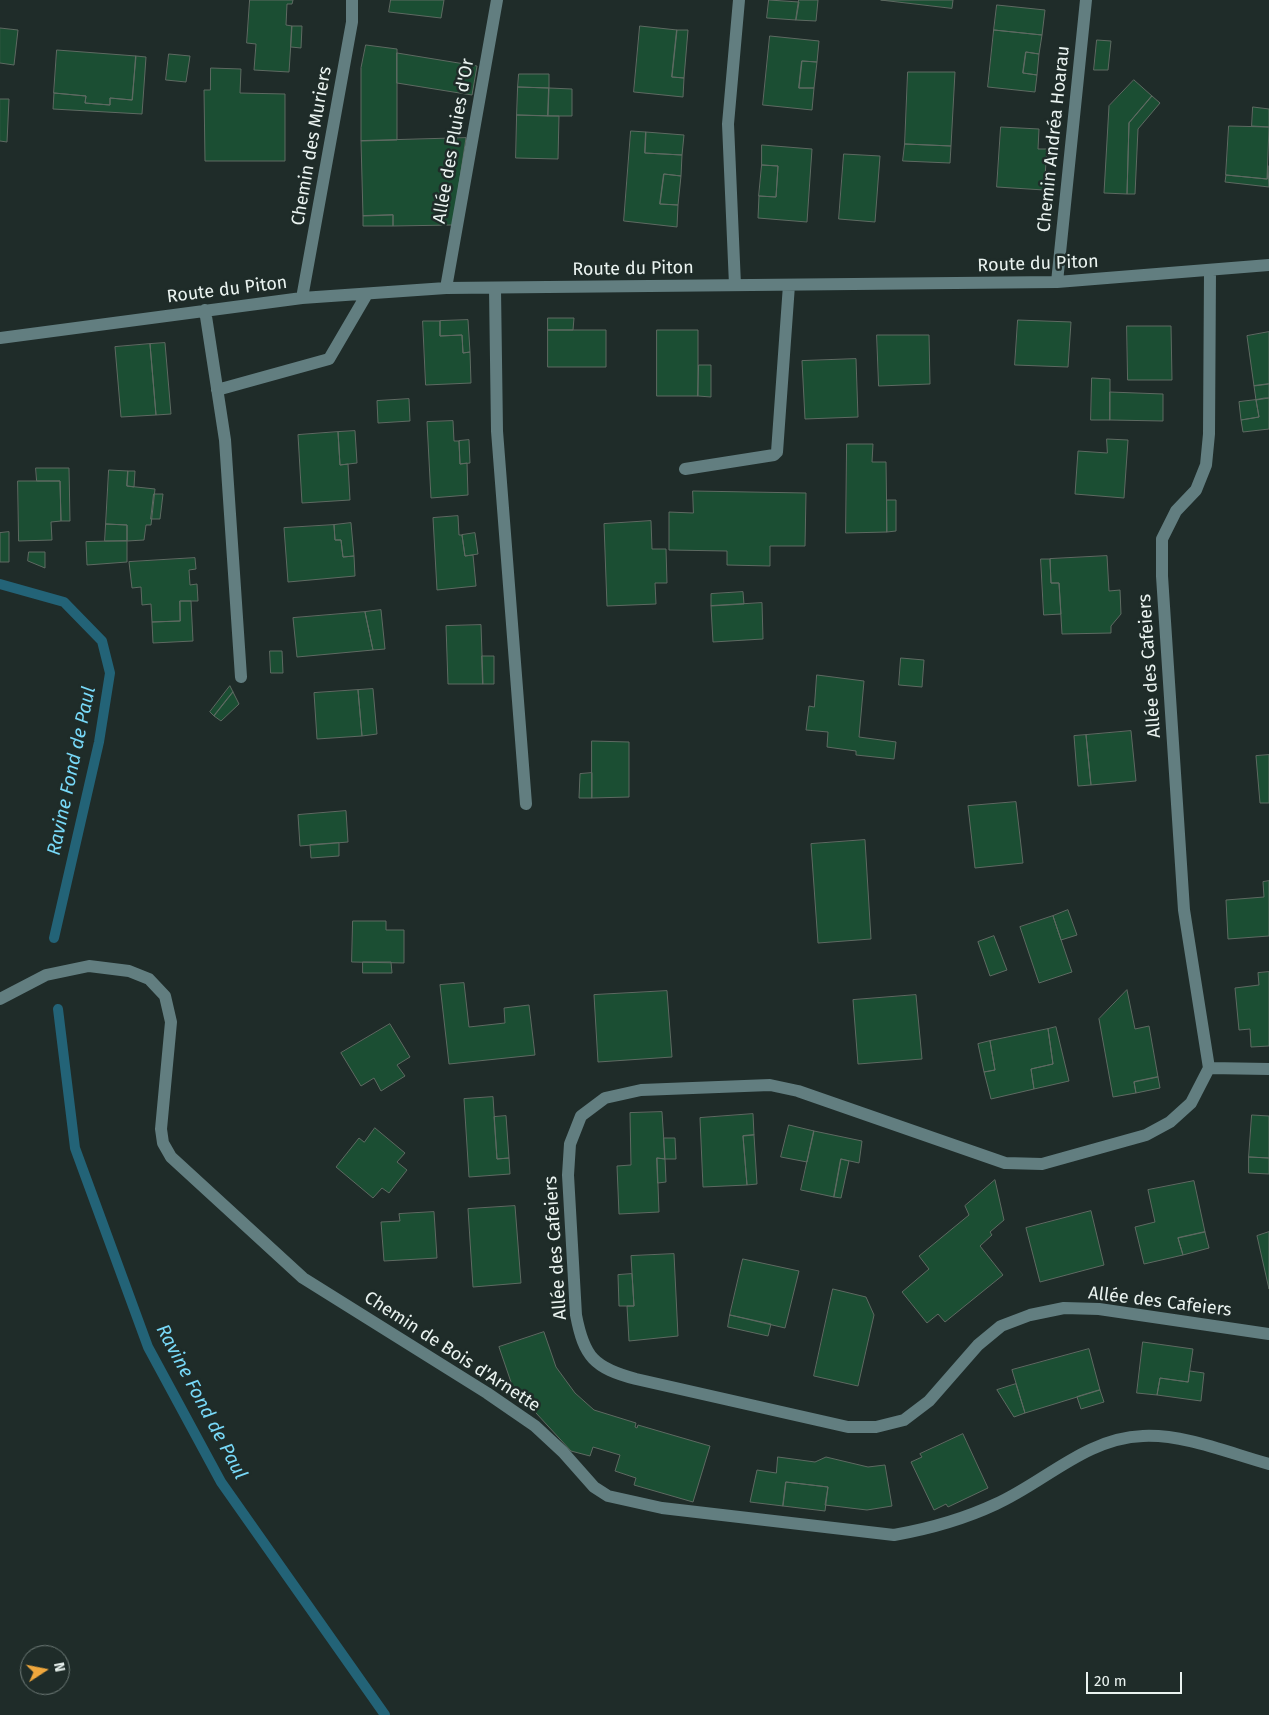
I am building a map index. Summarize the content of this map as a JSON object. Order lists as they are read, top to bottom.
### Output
{
  "streets": {
    "street": [
      "Chemin Andréa Hoarau",
      "Allée des Pluies d'Or",
      "Chemin des Muriers",
      "Route du Piton",
      "Allée des Cafeiers",
      "Chemin de Bois d'Arnette"
    ]
  },
  "crossings": [
    ["Chemin Andréa Hoarau", "Route du Piton"],
    ["Allée des Pluies d'Or", "Route du Piton"],
    ["Chemin des Muriers", "Route du Piton"],
    ["Route du Piton", "Allée des Cafeiers"]
  ],
  "water": ["Ravine Fond de Paul"],
  "scale_bar": "20 m",
  "north": "right"
}
